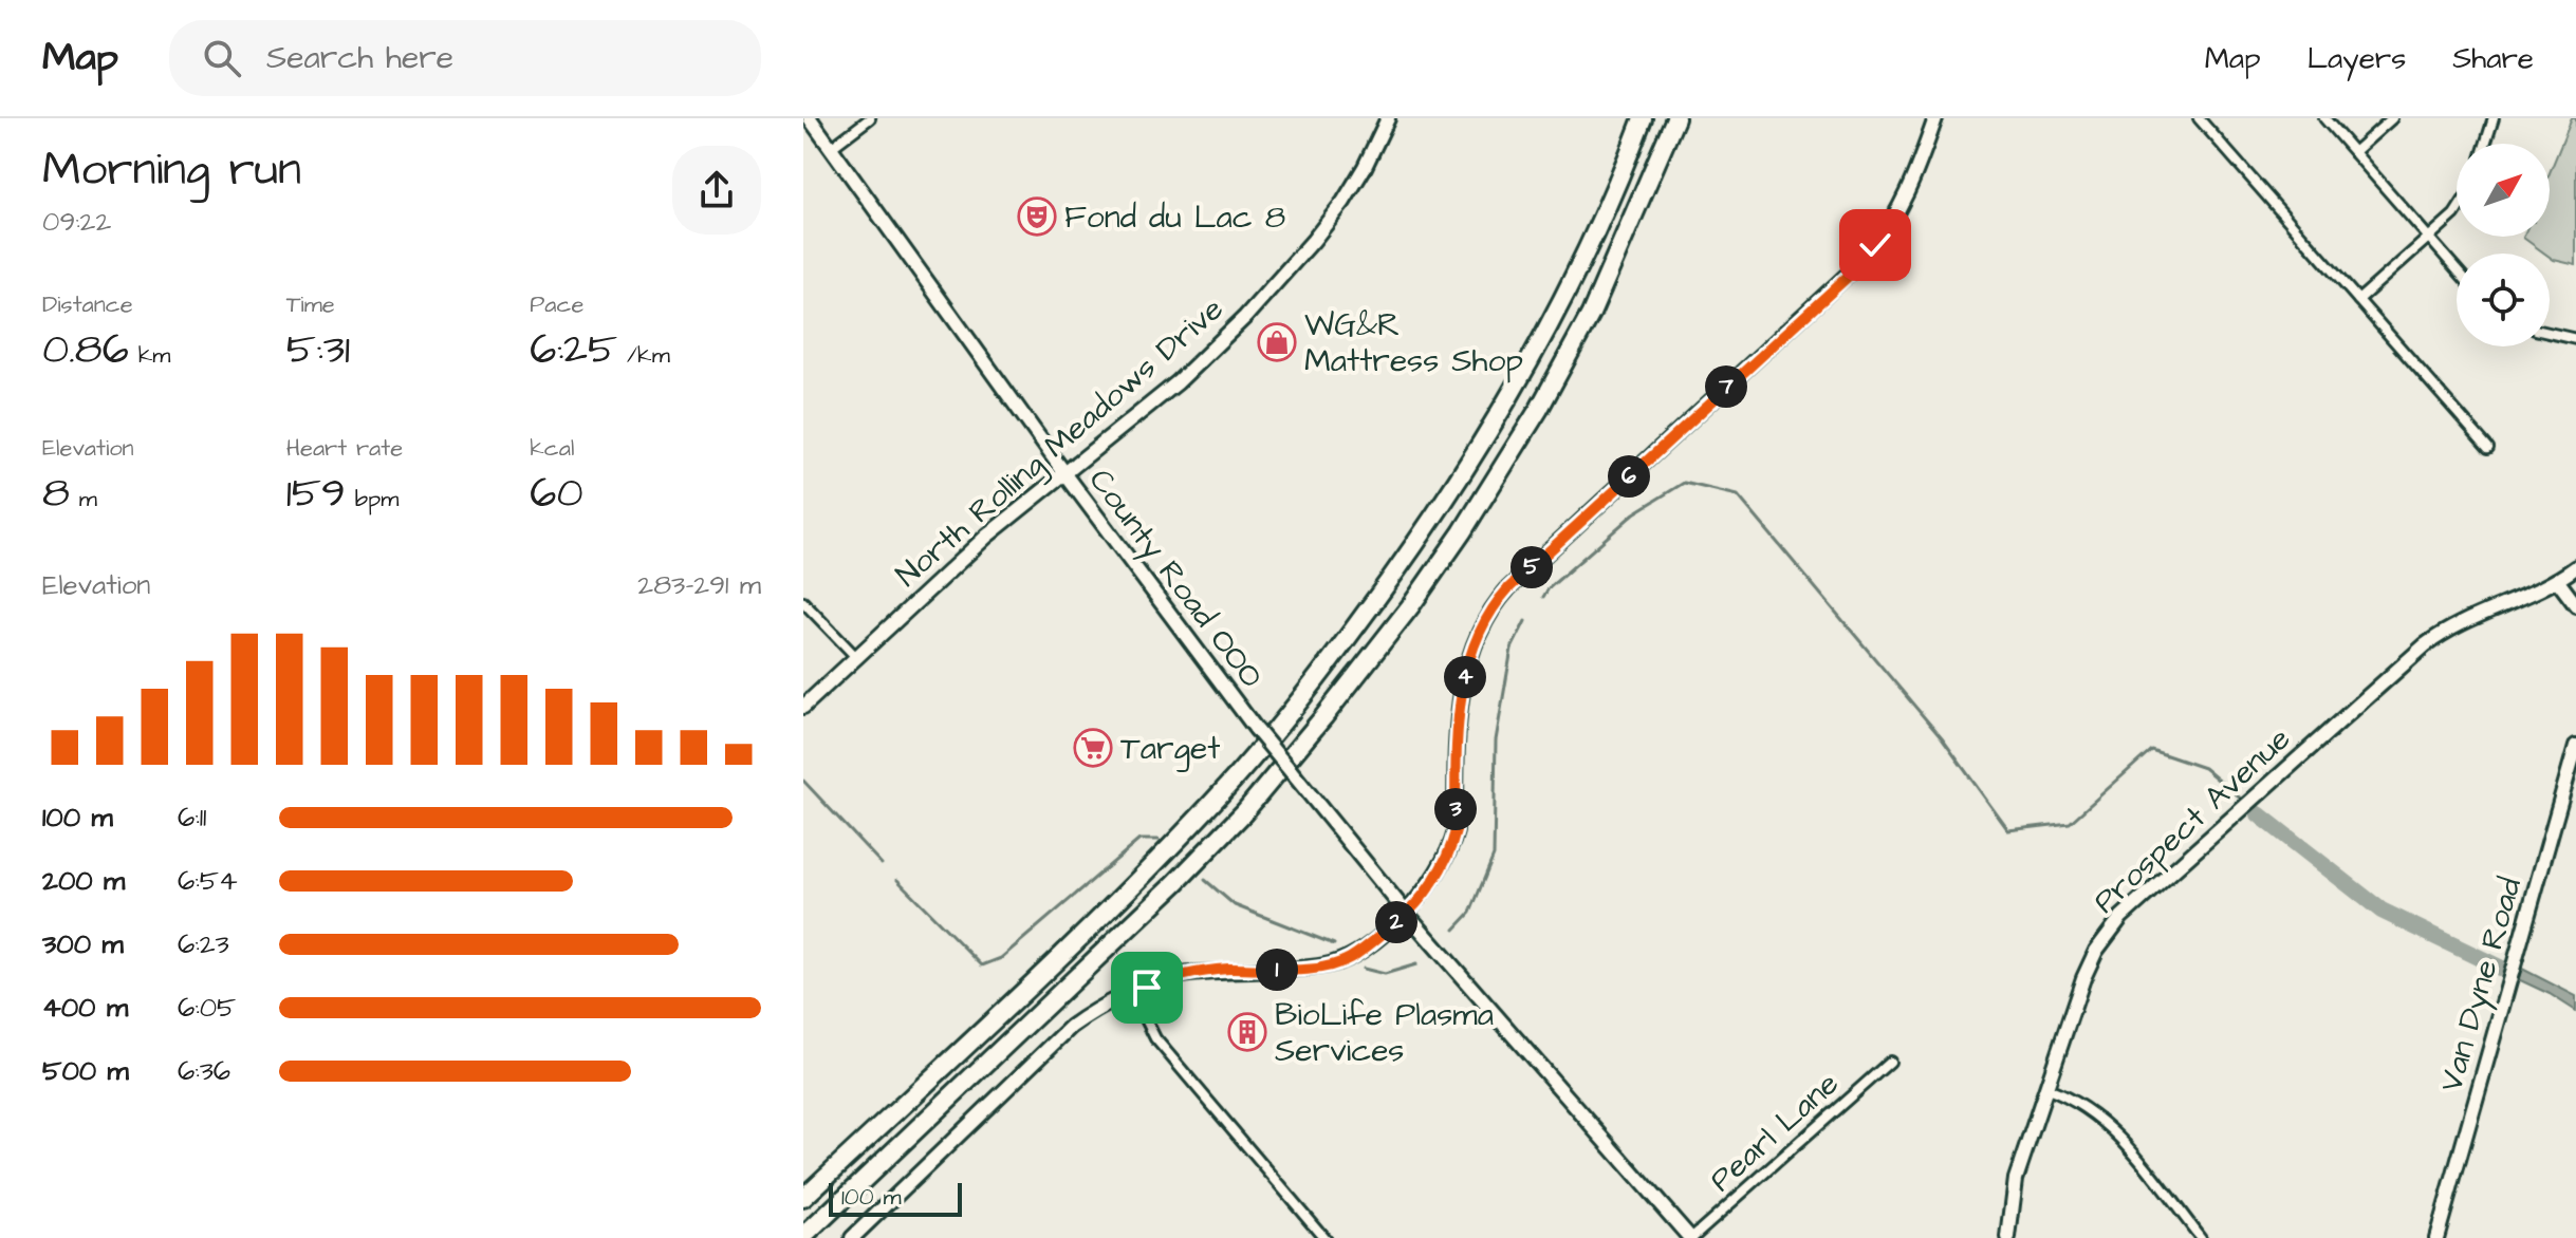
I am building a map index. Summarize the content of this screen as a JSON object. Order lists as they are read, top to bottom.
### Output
{
  "streets": {
    "main road": [
      "North Rolling Meadows Drive",
      "County Road OOO",
      "Prospect Avenue",
      "Van Dyne Road"
    ],
    "street": ["Pearl Lane"]
  },
  "crossings": [
    ["North Rolling Meadows Drive", "County Road OOO"],
    ["County Road OOO", "Pearl Lane"]
  ],
  "places": {
    "theatre": ["Fond du Lac 8"],
    "shop": ["WG&R Mattress Shop"],
    "supermarket": ["Target"],
    "building": ["BioLife Plasma Services"]
  },
  "scale_bar": "100 m",
  "north": "top right",
  "page": {
    "header": "Map",
    "search": "Search here",
    "nav": ["Map", "Layers", "Share"],
    "heading": ["Morning run", "09:22"],
    "stats": [
      ["Distance", "0.86 km"],
      ["Time", "5:31"],
      ["Pace", "6:25 /km"],
      ["Elevation", "8 m"],
      ["Heart rate", "159 bpm"],
      ["kcal", "60"]
    ],
    "pins": [
      "7",
      "6",
      "5",
      "4",
      "3",
      "2",
      "1"
    ],
    "chart": ["Elevation", "283–291 m"],
    "list": [
      {
        "name": "100 m",
        "note": "6:11"
      },
      {
        "name": "200 m",
        "note": "6:54"
      },
      {
        "name": "300 m",
        "note": "6:23"
      },
      {
        "name": "400 m",
        "note": "6:05"
      },
      {
        "name": "500 m",
        "note": "6:36"
      }
    ],
    "scale": "100 m"
  }
}
